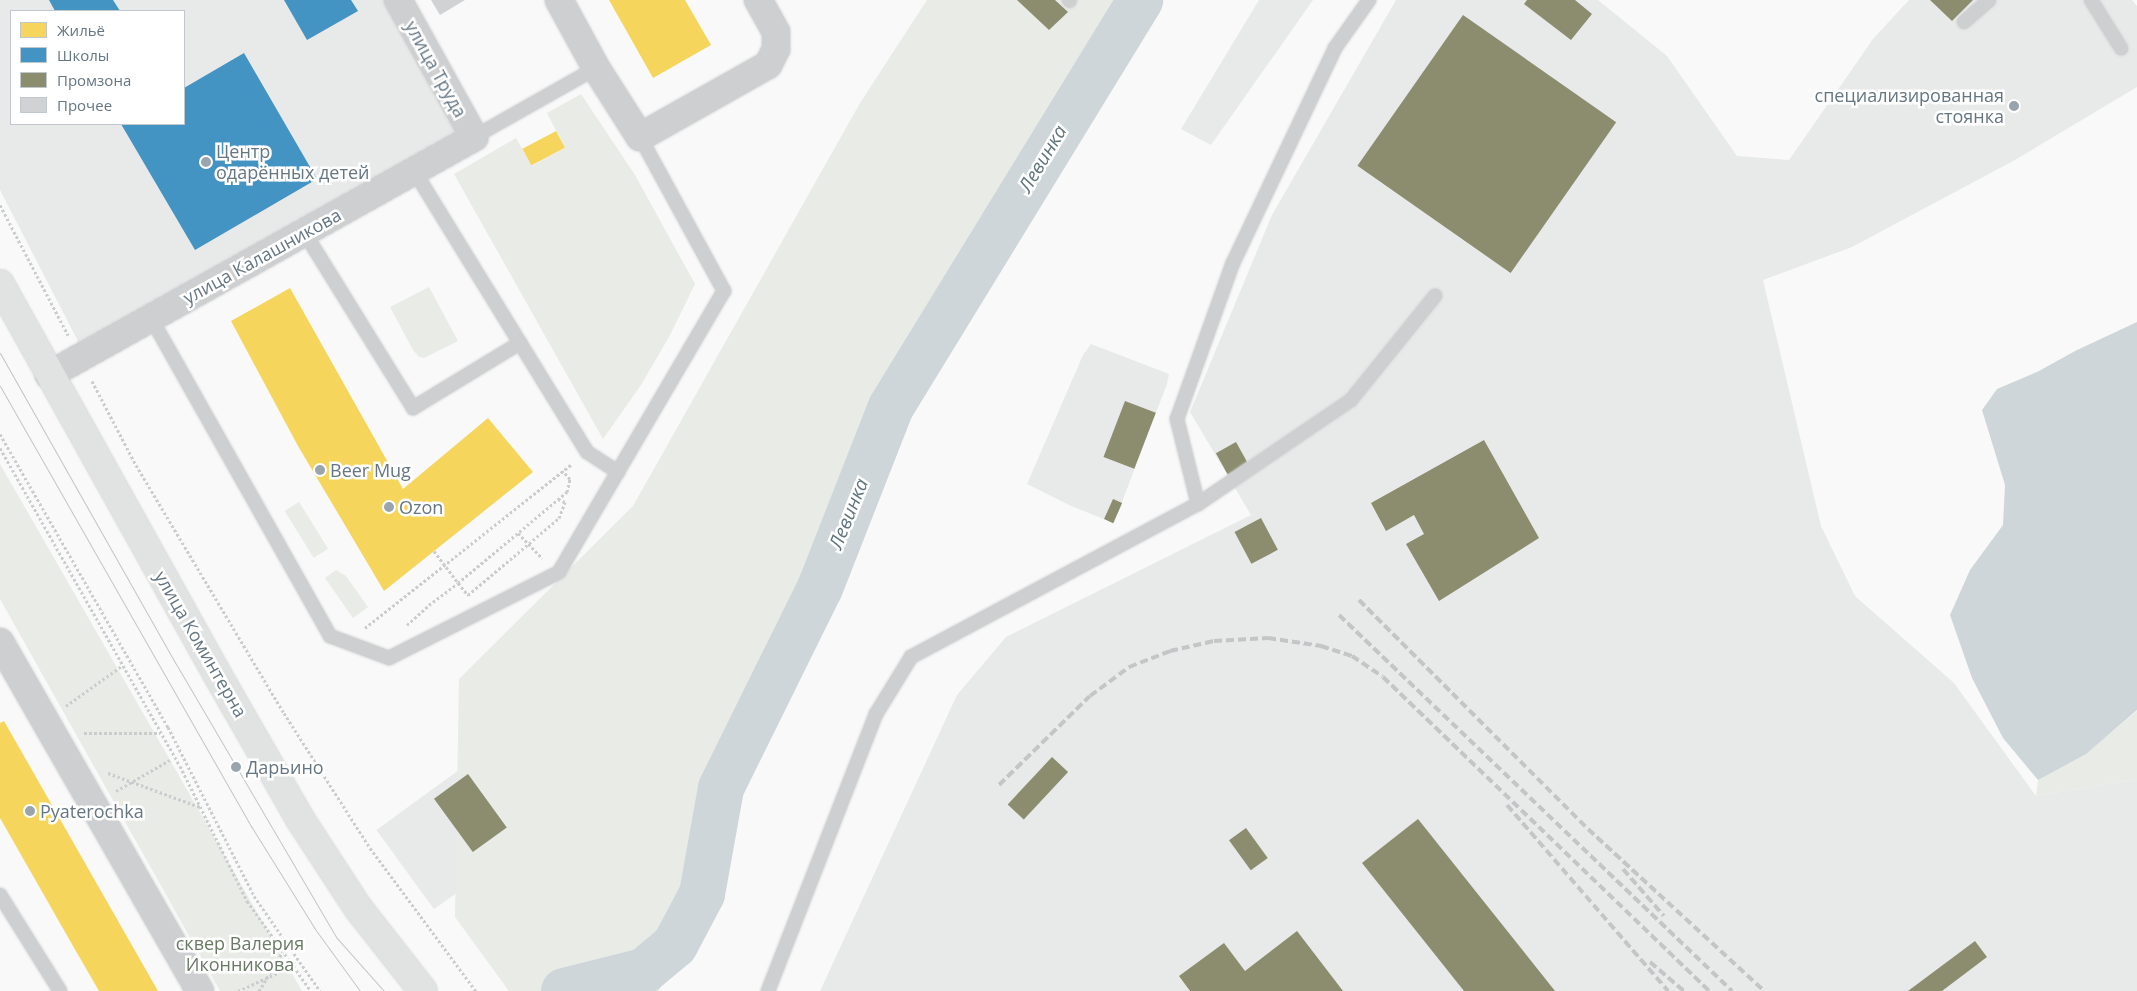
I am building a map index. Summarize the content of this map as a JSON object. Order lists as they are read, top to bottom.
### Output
{
  "streets": {
    "main road": ["улица Коминтерна"],
    "street": ["улица Труда", "улица Калашникова"]
  },
  "crossings": [
    ["улица Труда", "улица Калашникова"],
    ["улица Калашникова", "улица Коминтерна"]
  ],
  "water": ["Левинка"],
  "parks": ["сквер Валерия Иконникова"],
  "places": [
    "специализированная стоянка",
    "Центр одарённых детей",
    "Beer Mug",
    "Ozon",
    "Дарьино",
    "Pyaterochka"
  ],
  "legend": [
    "Жильё",
    "Школы",
    "Промзона",
    "Прочее"
  ]
}
